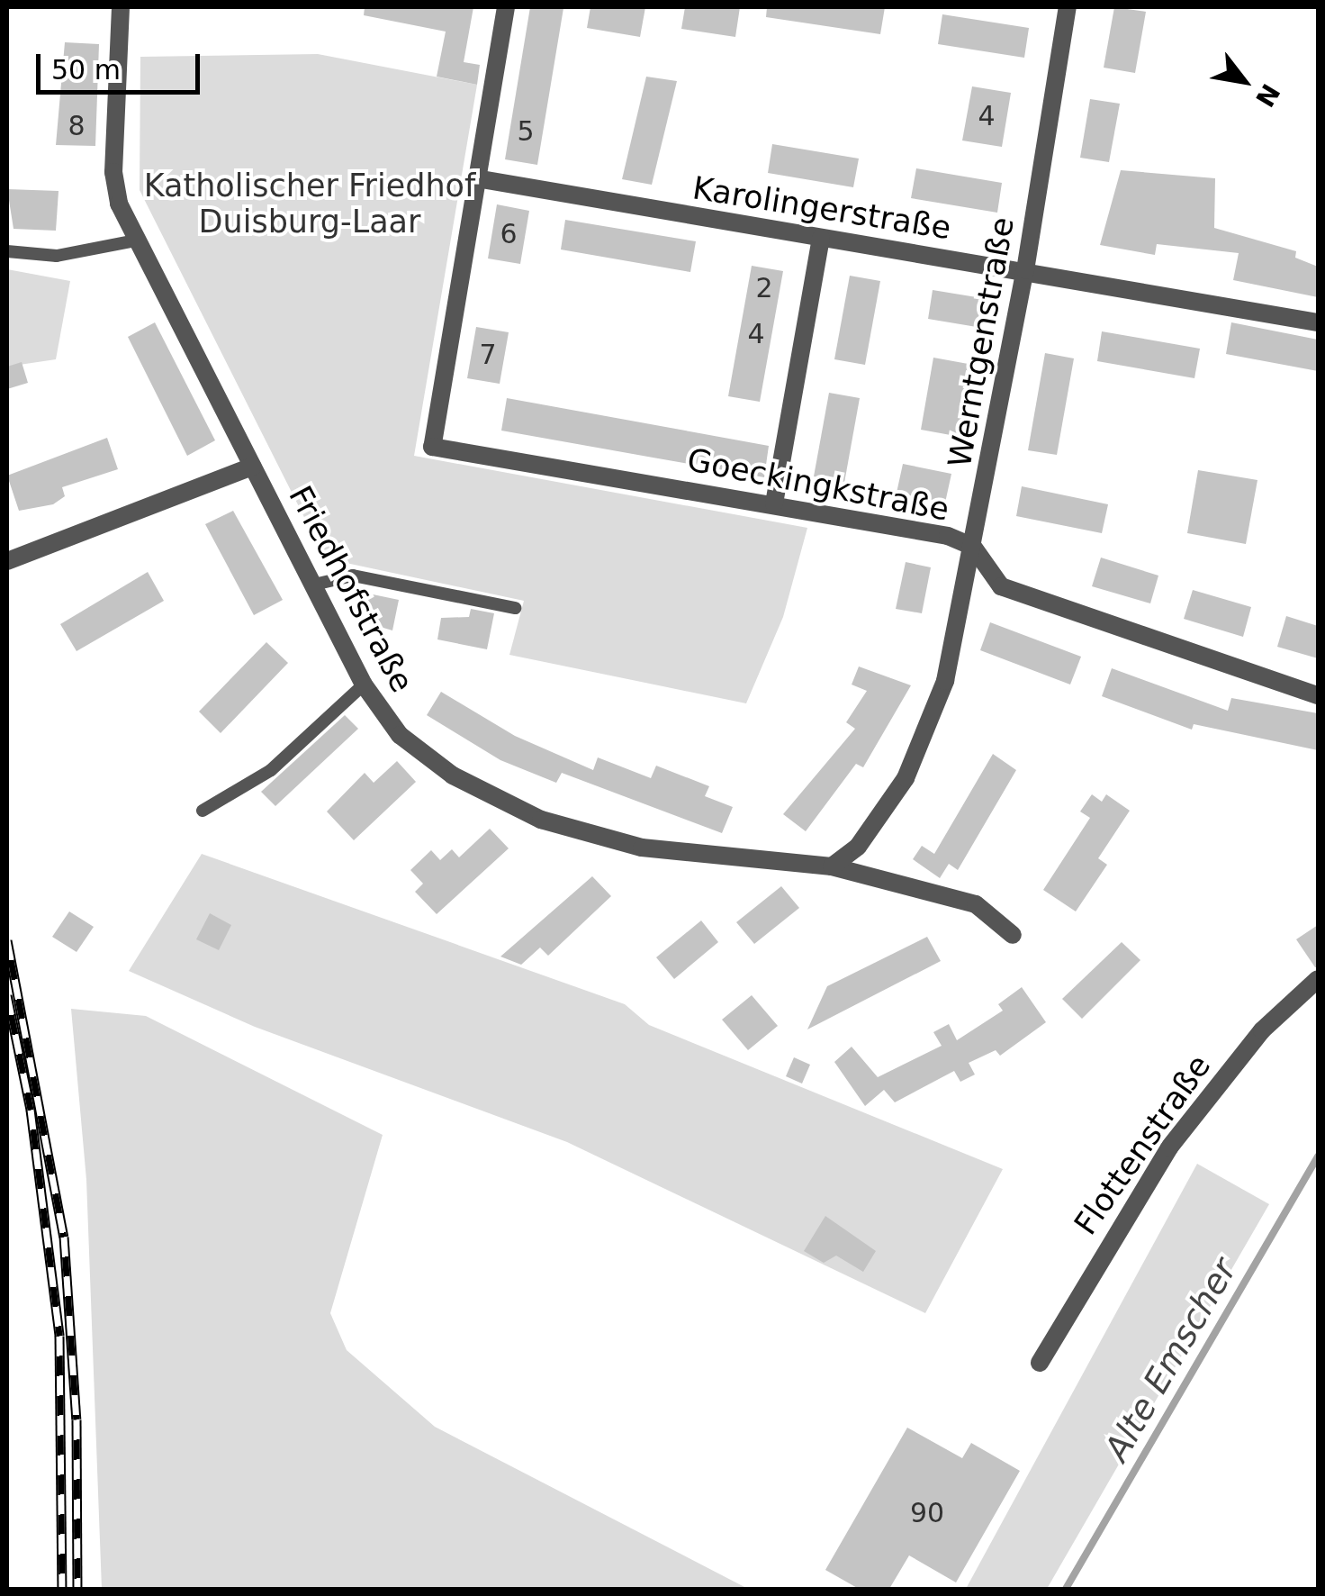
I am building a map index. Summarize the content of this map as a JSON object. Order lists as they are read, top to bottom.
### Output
{
  "streets": {
    "street": [
      "Karolingerstraße",
      "Werntgenstraße",
      "Goeckingkstraße",
      "Friedhofstraße",
      "Flottenstraße"
    ]
  },
  "crossings": [
    ["Karolingerstraße", "Werntgenstraße"],
    ["Karolingerstraße", "Goeckingkstraße"],
    ["Werntgenstraße", "Goeckingkstraße"],
    ["Werntgenstraße", "Friedhofstraße"]
  ],
  "water": ["Alte Emscher"],
  "parks": ["Katholischer Friedhof Duisburg-Laar"],
  "house_numbers": [
    "4",
    "8",
    "5",
    "6",
    "2",
    "4",
    "7",
    "90"
  ],
  "scale_bar": "50 m",
  "north": "bottom right"
}
